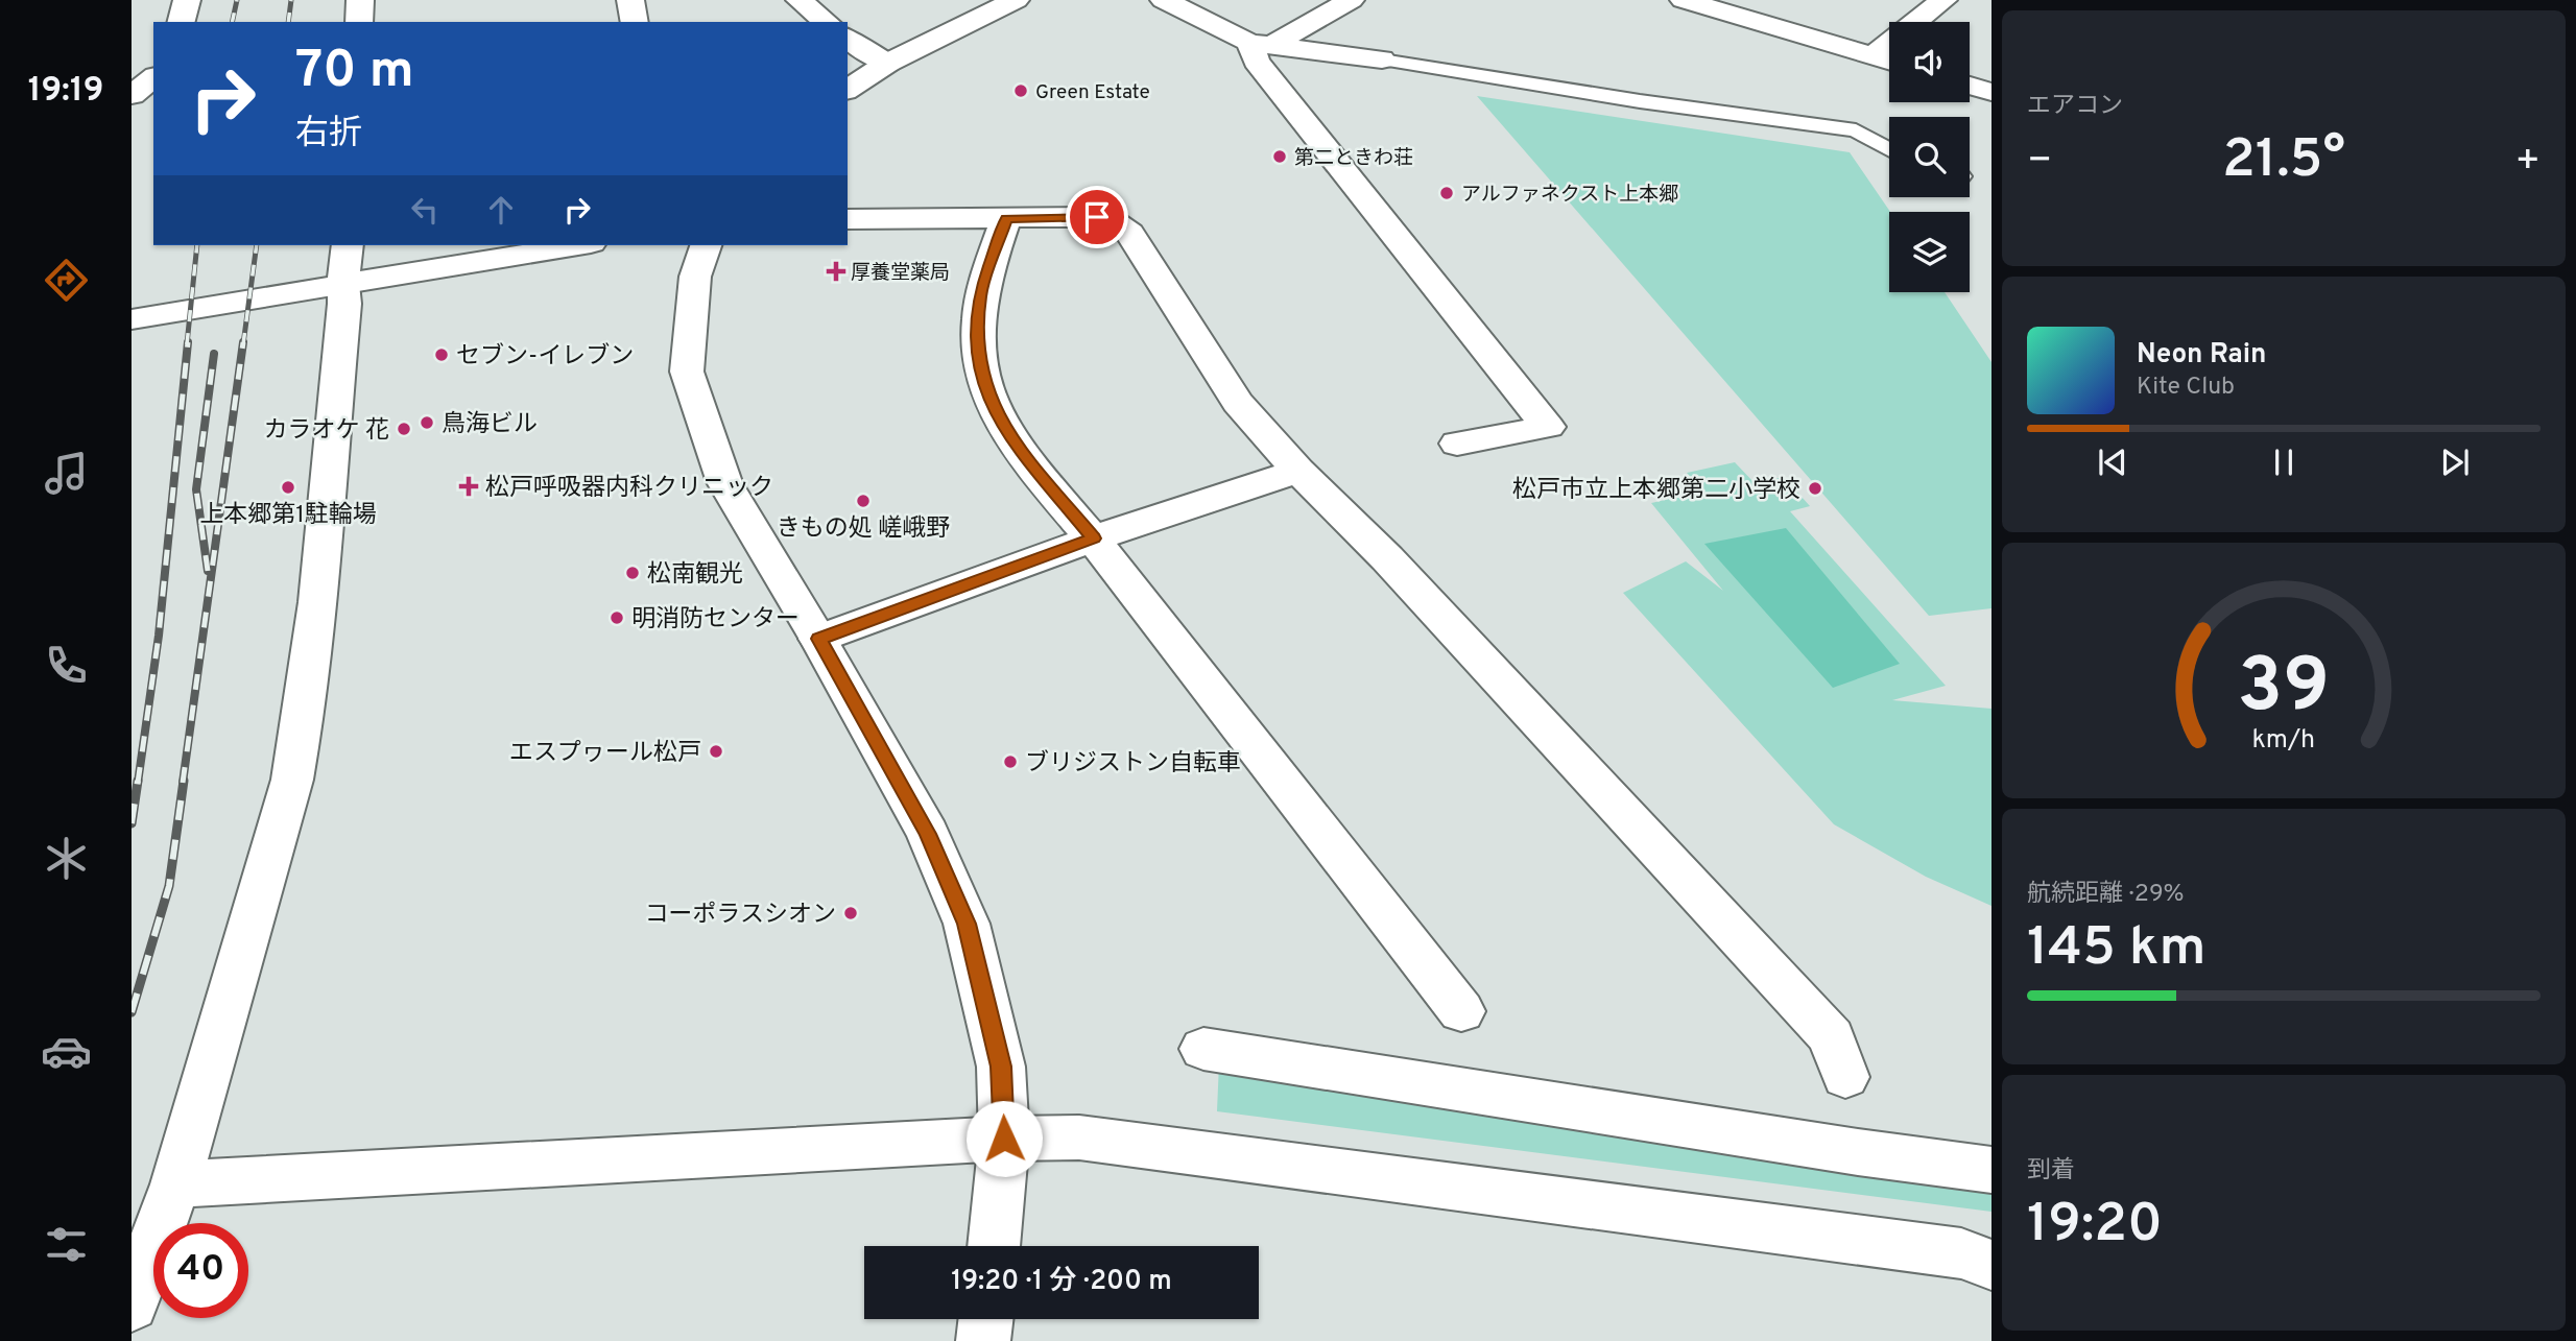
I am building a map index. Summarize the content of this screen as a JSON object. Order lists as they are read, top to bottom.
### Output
{
  "places": {
    "other": [
      "Green Estate",
      "第二ときわ荘",
      "アルファネクスト上本郷",
      "セブン-イレブン",
      "鳥海ビル",
      "カラオケ 花",
      "上本郷第1駐輪場",
      "松戸市立上本郷第二小学校",
      "きもの処 嵯峨野",
      "松南観光",
      "明消防センター",
      "エスプヮール松戸",
      "ブリジストン自転車",
      "コーポラスシオン"
    ],
    "health": ["厚養堂薬局", "松戸呼吸器内科クリニック"]
  },
  "page": {
    "tabs": "19:19",
    "tile": [
      "エアコン",
      ["航続距離 · 29%", "145 km"],
      ["到着", "19:20"]
    ],
    "turn": ["70 m", "右折"],
    "heat": ["−", "21.5°", "+"],
    "song": ["Neon Rain", "Kite Club"],
    "limit": "40",
    "trip": "19:20 · 1 分 · 200 m",
    "gauge": ["39", "km/h"]
  }
}
